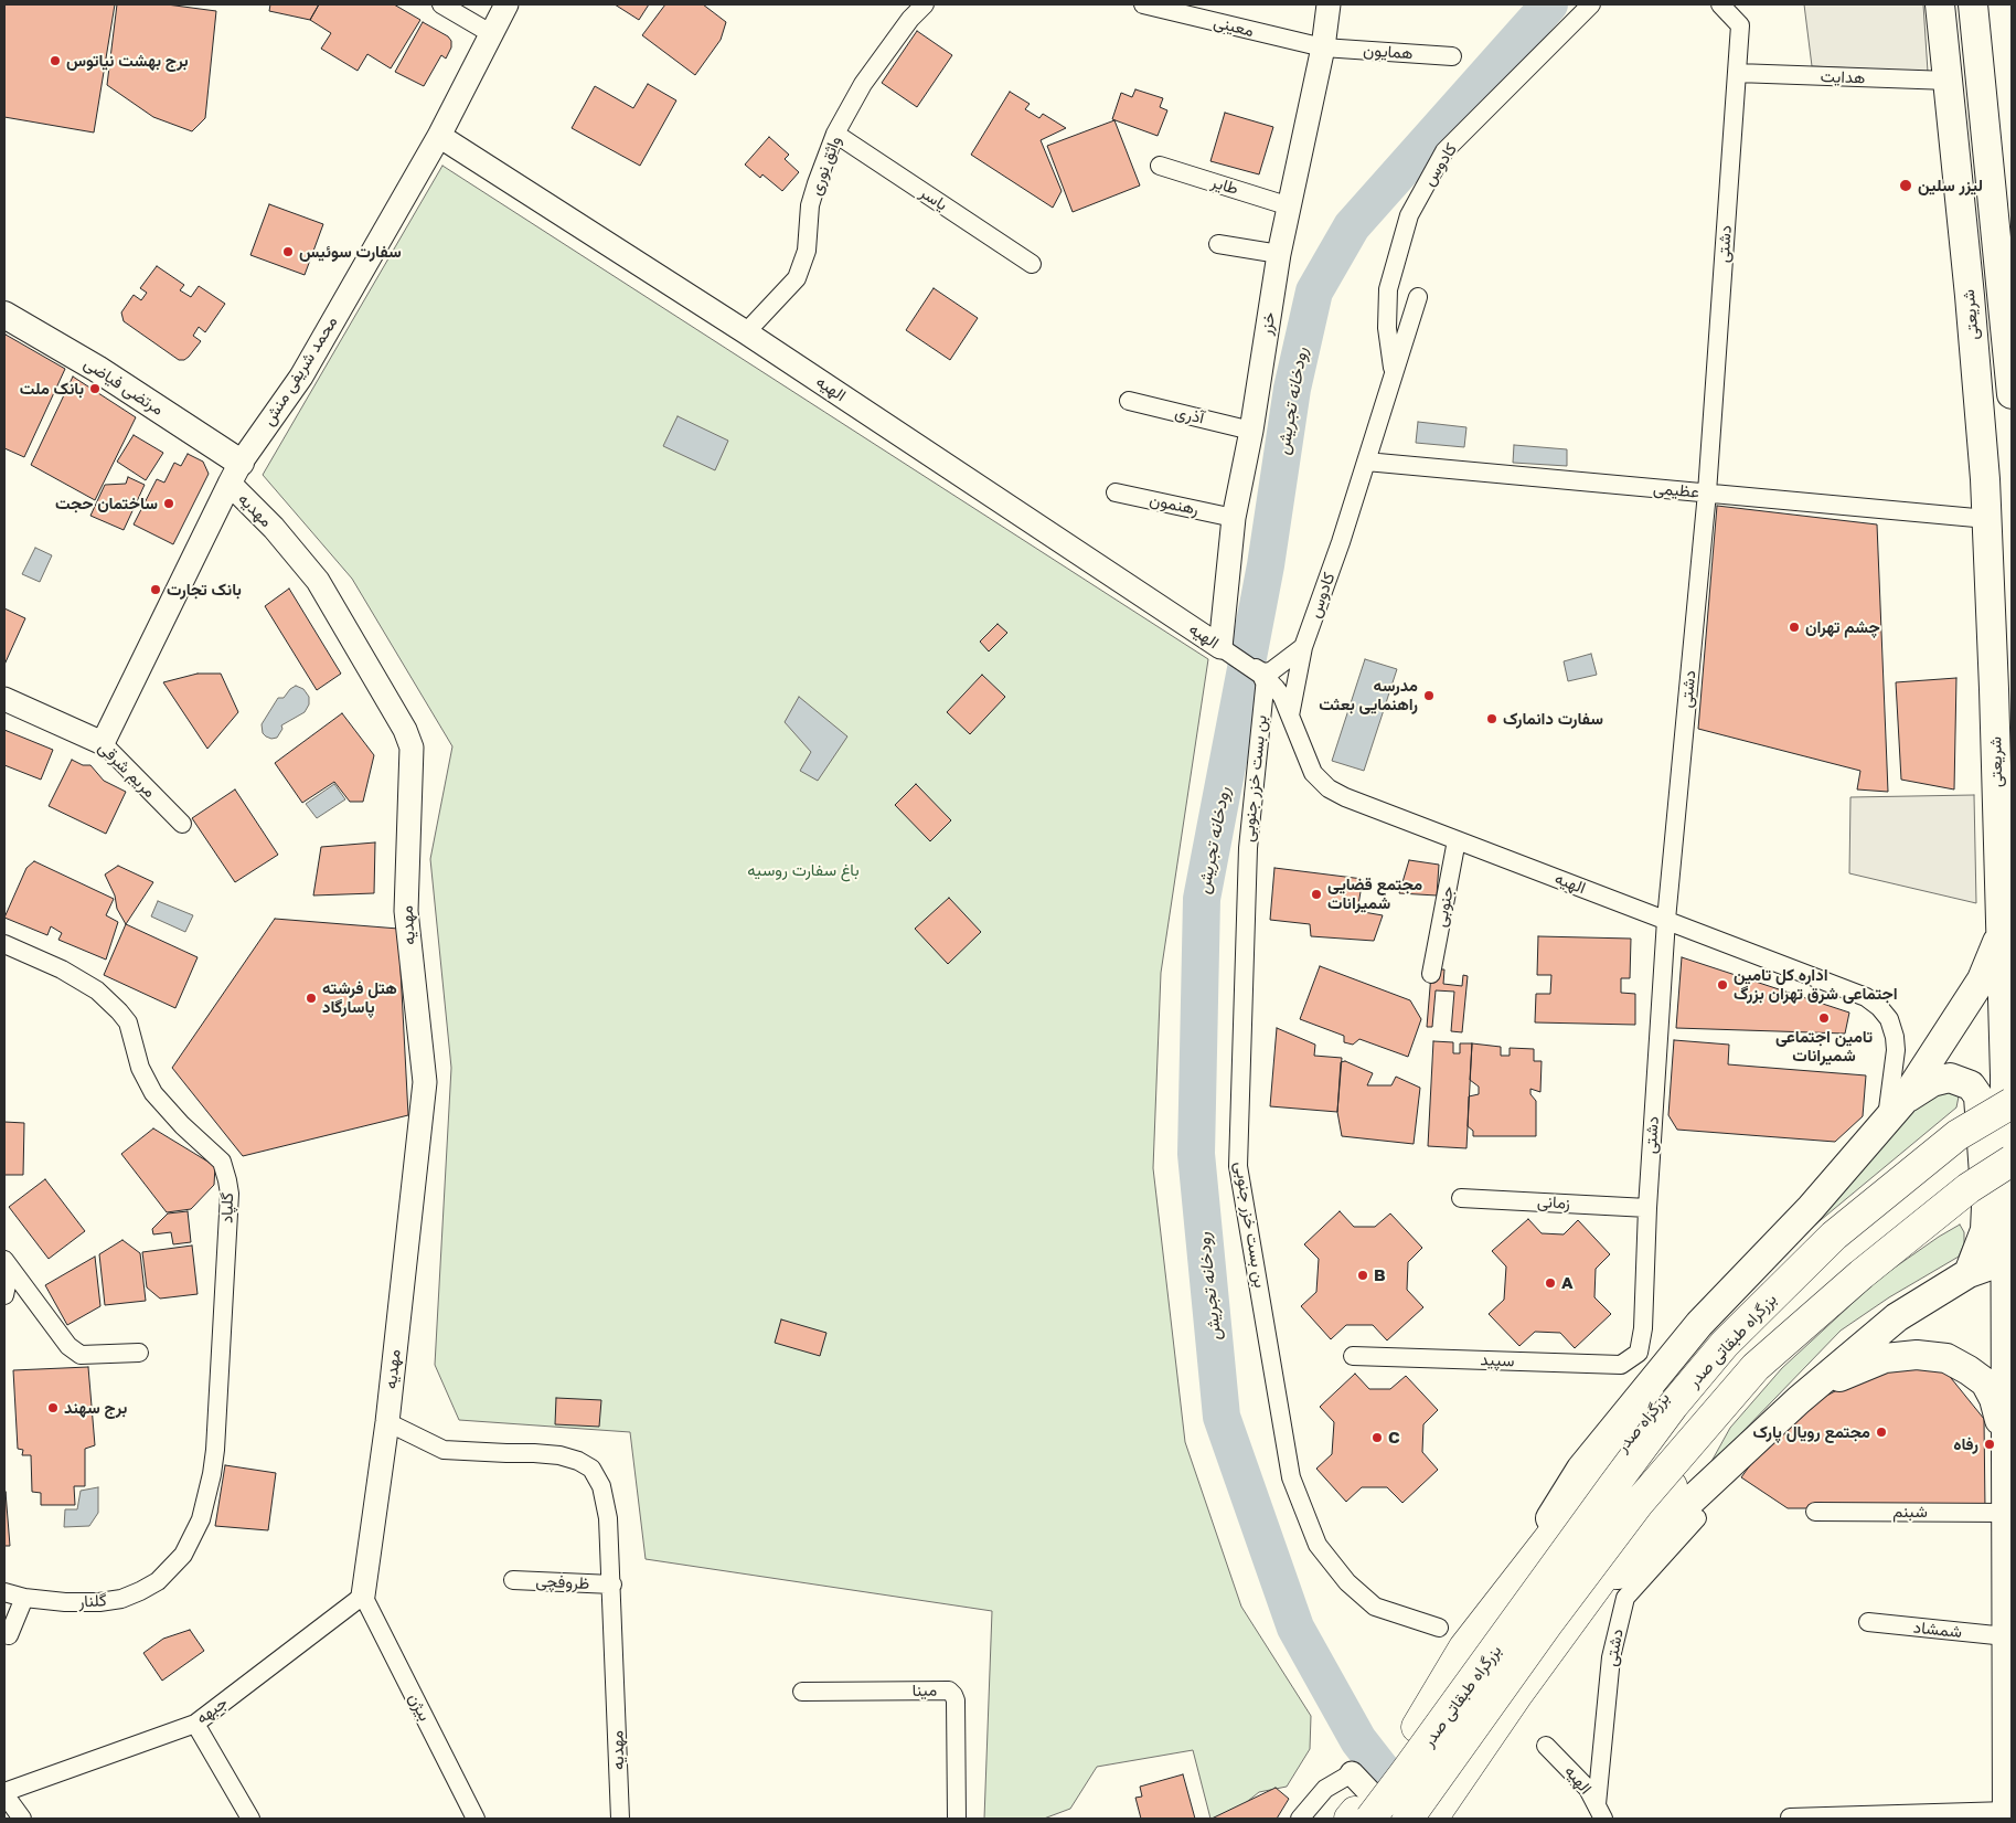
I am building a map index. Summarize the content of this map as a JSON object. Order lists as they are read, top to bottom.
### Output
{
  "streets": {
    "highway": ["بزرگراه طبقاتی صدر", "بزرگراه صدر"],
    "main road": ["شریعتی", "مرتضی فیاضی"],
    "street": [
      "معینی",
      "همایون",
      "هدایت",
      "کادوس",
      "واثق نوری",
      "طایر",
      "یاسر",
      "دشتی",
      "خزر",
      "محمد شریفی منش",
      "الهیه",
      "آذری",
      "عظیمی",
      "رهنمون",
      "مهدیه",
      "مریم شرقی",
      "بن بست خزر جنوبی",
      "جنوبی",
      "زمانی",
      "گلپاد",
      "سپید",
      "شبنم",
      "ظروفچی",
      "گلنار",
      "شمشاد",
      "مینا",
      "بیژن",
      "جبهه"
    ]
  },
  "crossings": [
    ["معینی", "همایون"],
    ["معینی", "خزر"],
    ["همایون", "خزر"],
    ["هدایت", "دشتی"],
    ["هدایت", "شریعتی"],
    ["کادوس", "الهیه"],
    ["کادوس", "عظیمی"],
    ["واثق نوری", "یاسر"],
    ["واثق نوری", "الهیه"],
    ["طایر", "خزر"],
    ["دشتی", "الهیه"],
    ["دشتی", "عظیمی"],
    ["دشتی", "زمانی"],
    ["دشتی", "سپید"],
    ["شریعتی", "عظیمی"],
    ["شریعتی", "شبنم"],
    ["شریعتی", "شمشاد"],
    ["خزر", "الهیه"],
    ["خزر", "آذری"],
    ["خزر", "رهنمون"],
    ["محمد شریفی منش", "مرتضی فیاضی"],
    ["محمد شریفی منش", "الهیه"],
    ["محمد شریفی منش", "مهدیه"],
    ["محمد شریفی منش", "مریم شرقی"],
    ["مرتضی فیاضی", "مهدیه"],
    ["الهیه", "بن بست خزر جنوبی"],
    ["الهیه", "جنوبی"],
    ["مهدیه", "ظروفچی"],
    ["مهدیه", "بیژن"],
    ["مهدیه", "جبهه"],
    ["گلپاد", "گلنار"],
    ["بزرگراه طبقاتی صدر", "بزرگراه صدر"],
    ["بیژن", "جبهه"]
  ],
  "water": ["رودخانه تجریش"],
  "parks": ["باغ سفارت روسیه"],
  "places": [
    "برج بهشت نیاتوس",
    "لیزر سلین",
    "سفارت سوئیس",
    "بانک ملت",
    "ساختمان حجت",
    "بانک تجارت",
    "چشم تهران",
    "مدرسه راهنمایی بعثت",
    "سفارت دانمارک",
    "مجتمع قضایی شمیرانات",
    "اداره کل تامین اجتماعی شرق تهران بزرگ",
    "هتل فرشته پاسارگاد",
    "تامین اجتماعی شمیرانات",
    "B",
    "A",
    "برج سهند",
    "مجتمع رویال پارک",
    "C",
    "رفاه"
  ]
}
